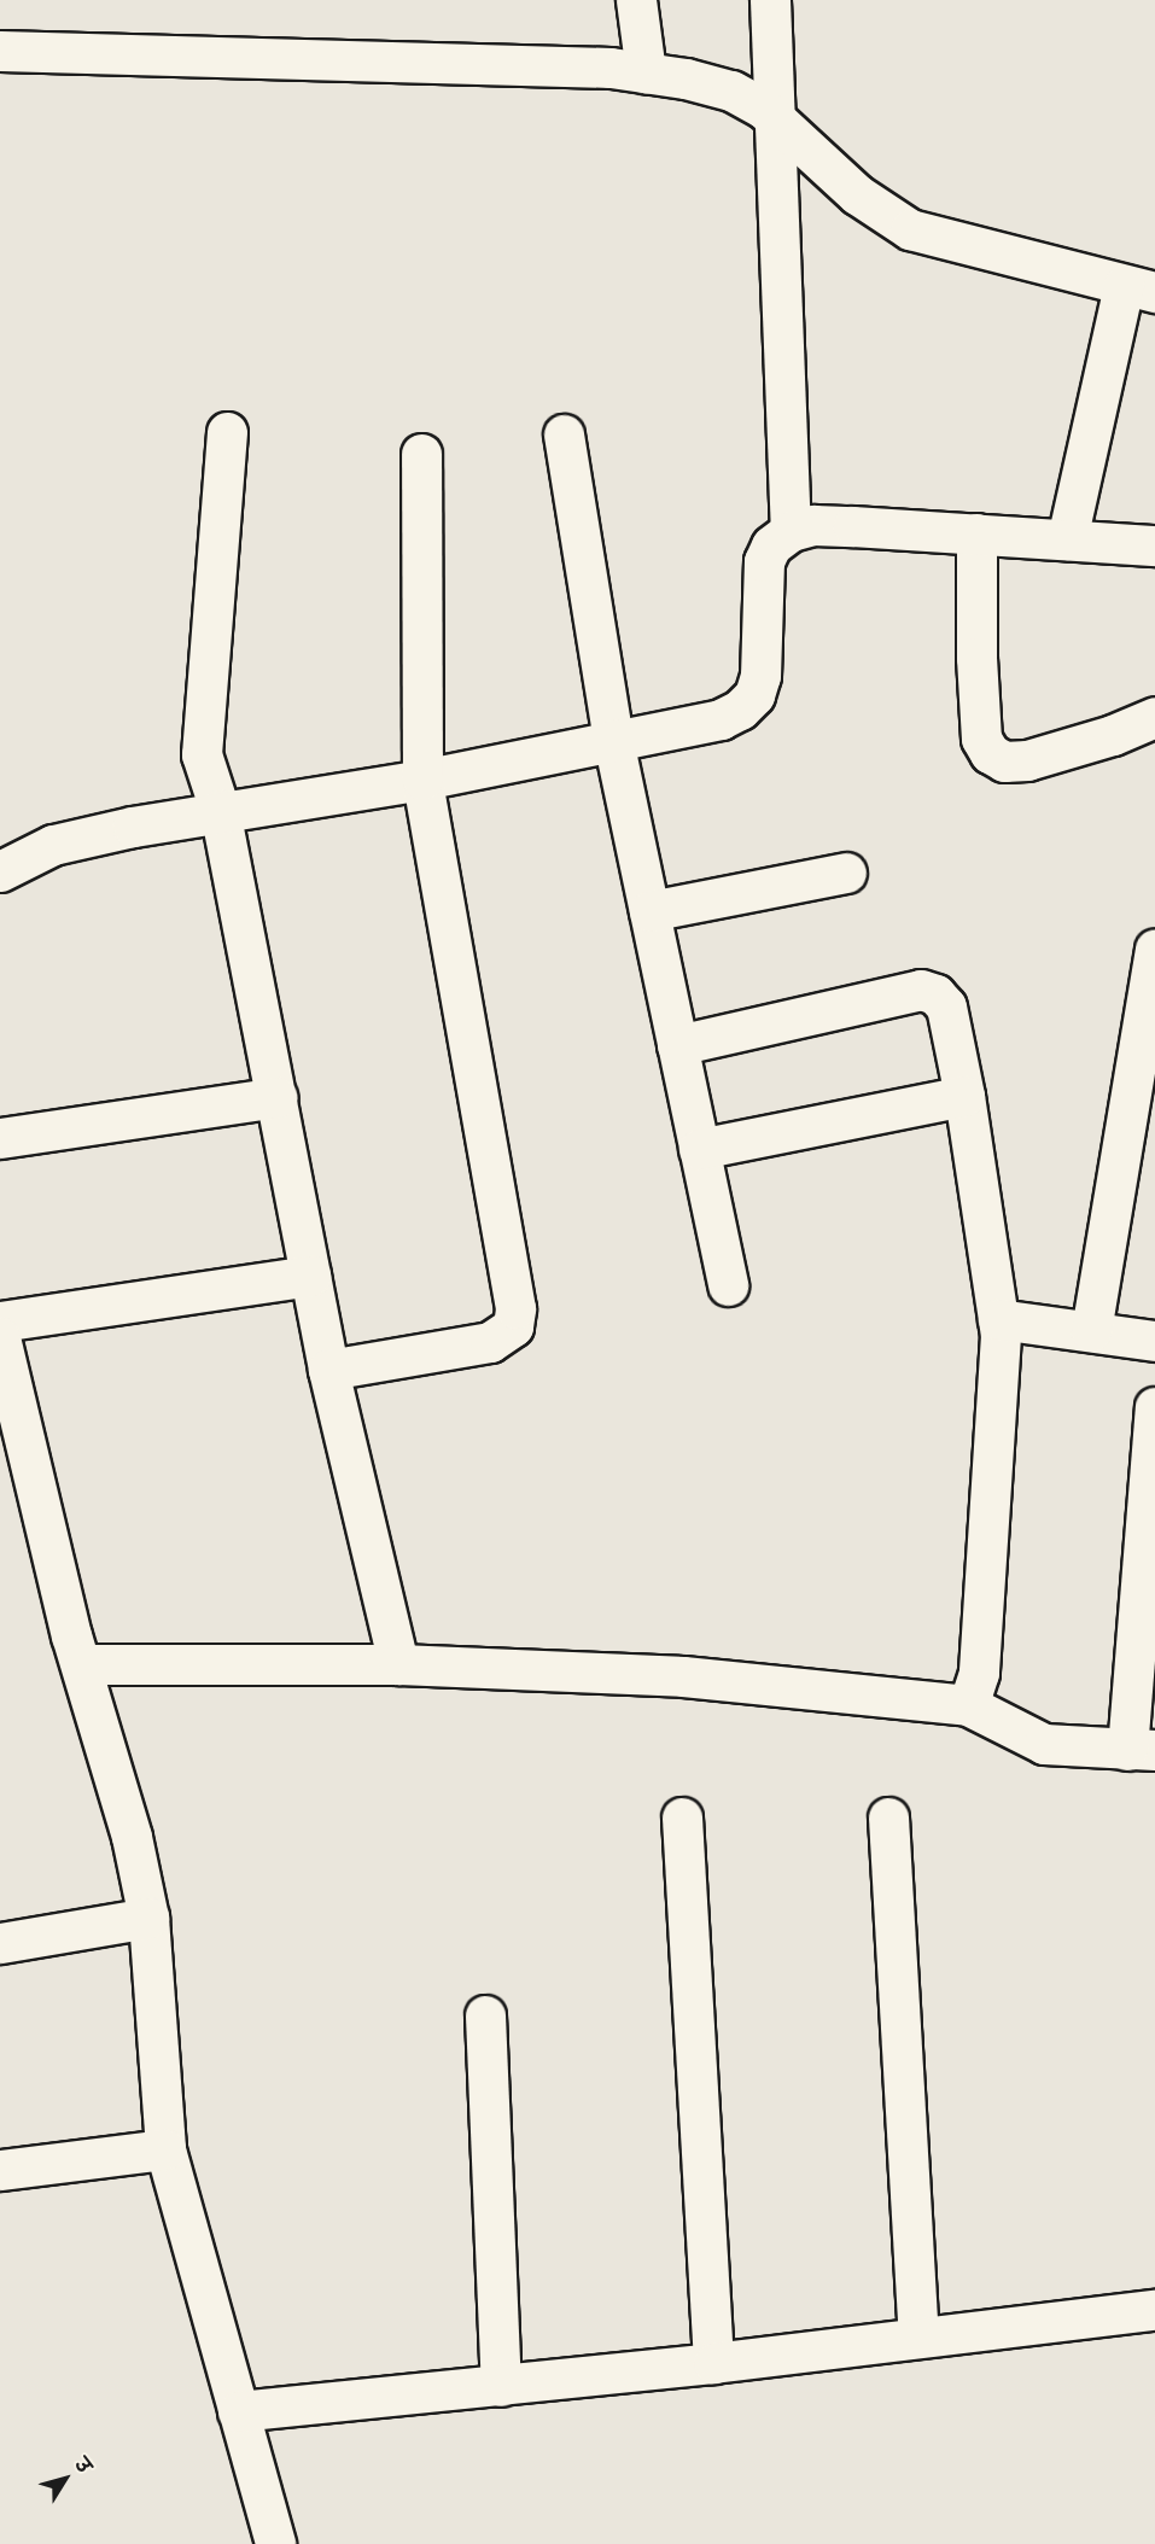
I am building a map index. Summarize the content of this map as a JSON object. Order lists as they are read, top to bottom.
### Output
{
  "north": "top right"
}
